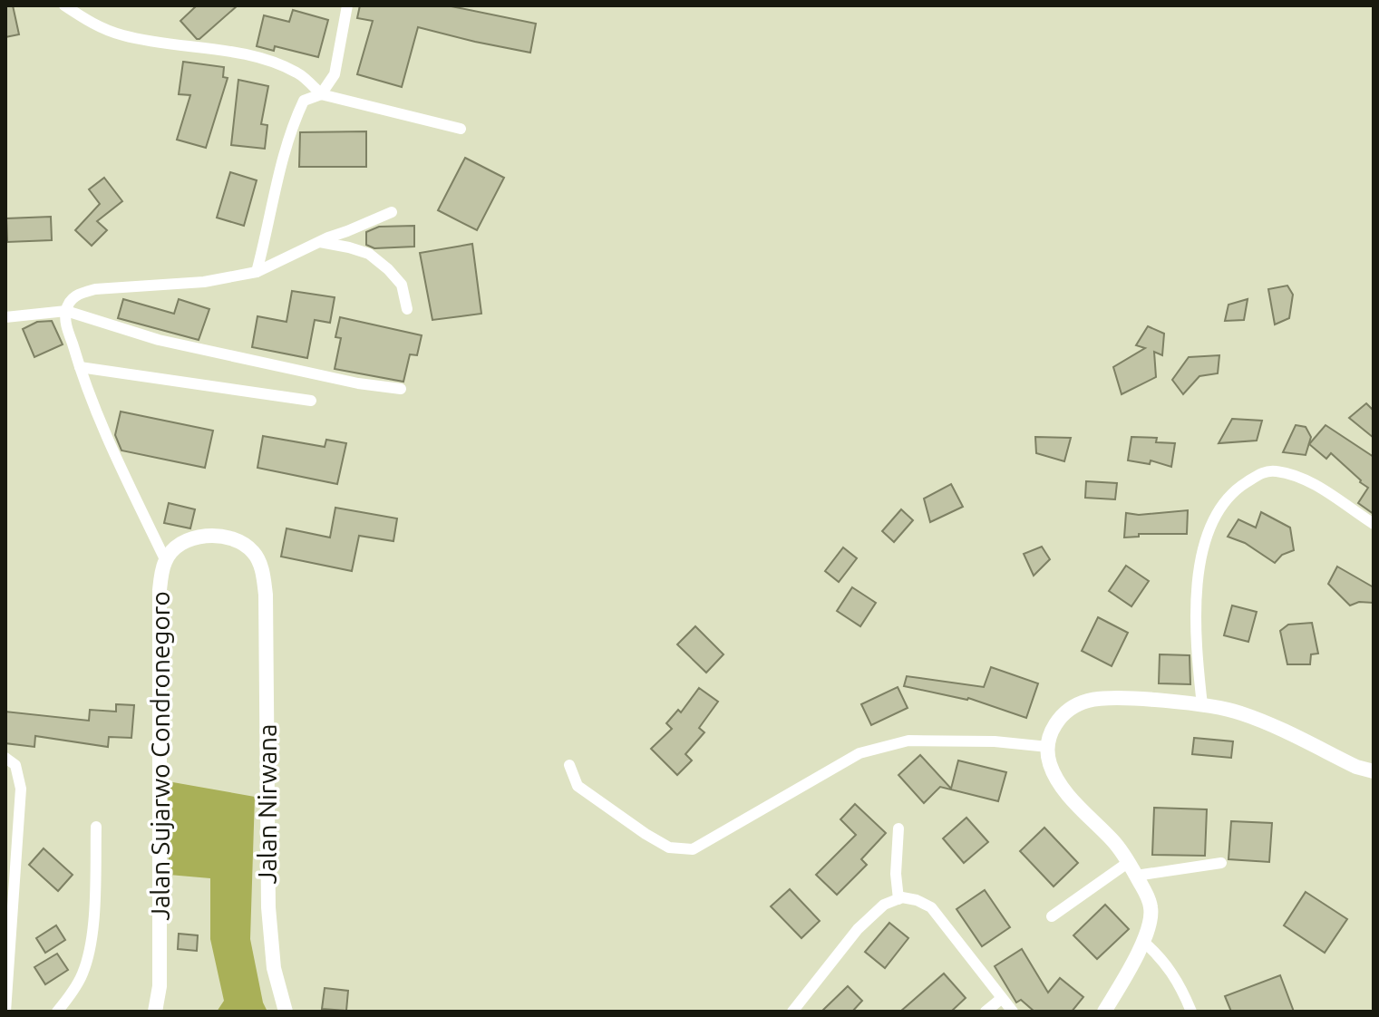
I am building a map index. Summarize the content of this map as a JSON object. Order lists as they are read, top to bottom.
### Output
{
  "streets": {
    "street": ["Jalan Sujarwo Condronegoro", "Jalan Nirwana"]
  },
  "crossings": [
    ["Jalan Sujarwo Condronegoro", "Jalan Nirwana"]
  ]
}
